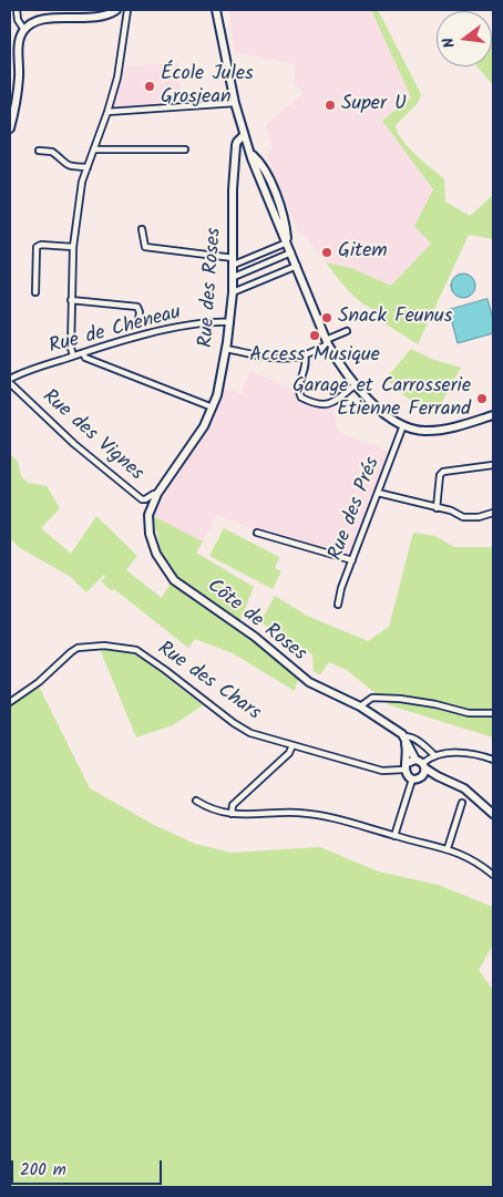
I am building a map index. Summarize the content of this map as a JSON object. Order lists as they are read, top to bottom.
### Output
{
  "streets": {
    "street": [
      "Rue des Roses",
      "Rue de Cheneau",
      "Rue des Vignes",
      "Rue des Prés",
      "Côte de Roses",
      "Rue des Chars"
    ]
  },
  "crossings": [
    ["Rue des Roses", "Rue de Cheneau"],
    ["Rue des Roses", "Rue des Vignes"],
    ["Rue des Roses", "Côte de Roses"],
    ["Rue des Vignes", "Côte de Roses"]
  ],
  "places": [
    "École Jules Grosjean",
    "Super U",
    "Gitem",
    "Snack Feunus",
    "Access Musique",
    "Garage et Carrosserie Etienne Ferrand"
  ],
  "scale_bar": "200 m",
  "north": "left"
}
